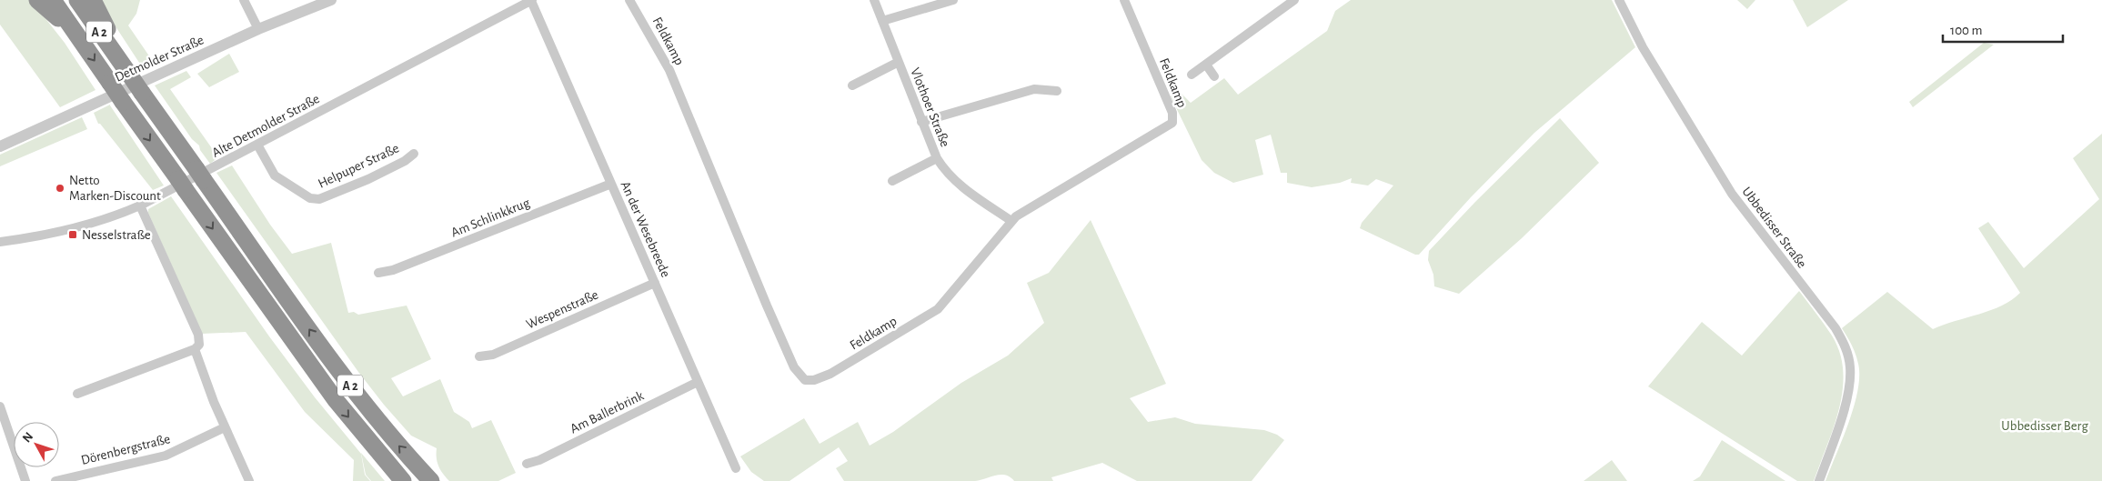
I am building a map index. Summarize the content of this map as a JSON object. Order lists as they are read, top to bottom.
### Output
{
  "streets": {
    "highway": ["A 2"],
    "street": [
      "Feldkamp",
      "Detmolder Straße",
      "Vlothoer Straße",
      "Alte Detmolder Straße",
      "Helpuper Straße",
      "Am Schlinkkrug",
      "Ubbedisser Straße",
      "An der Wesebreede",
      "Wespenstraße",
      "Am Ballerbrink",
      "Dörenbergstraße"
    ]
  },
  "crossings": [
    ["Feldkamp", "Vlothoer Straße"],
    ["Alte Detmolder Straße", "Helpuper Straße"],
    ["Alte Detmolder Straße", "An der Wesebreede"],
    ["Am Schlinkkrug", "An der Wesebreede"],
    ["An der Wesebreede", "Wespenstraße"],
    ["An der Wesebreede", "Am Ballerbrink"]
  ],
  "parks": ["Ubbedisser Berg"],
  "places": {
    "other": ["Netto Marken-Discount"],
    "transit": ["Nesselstraße"]
  },
  "scale_bar": "100 m",
  "north": "top left"
}
